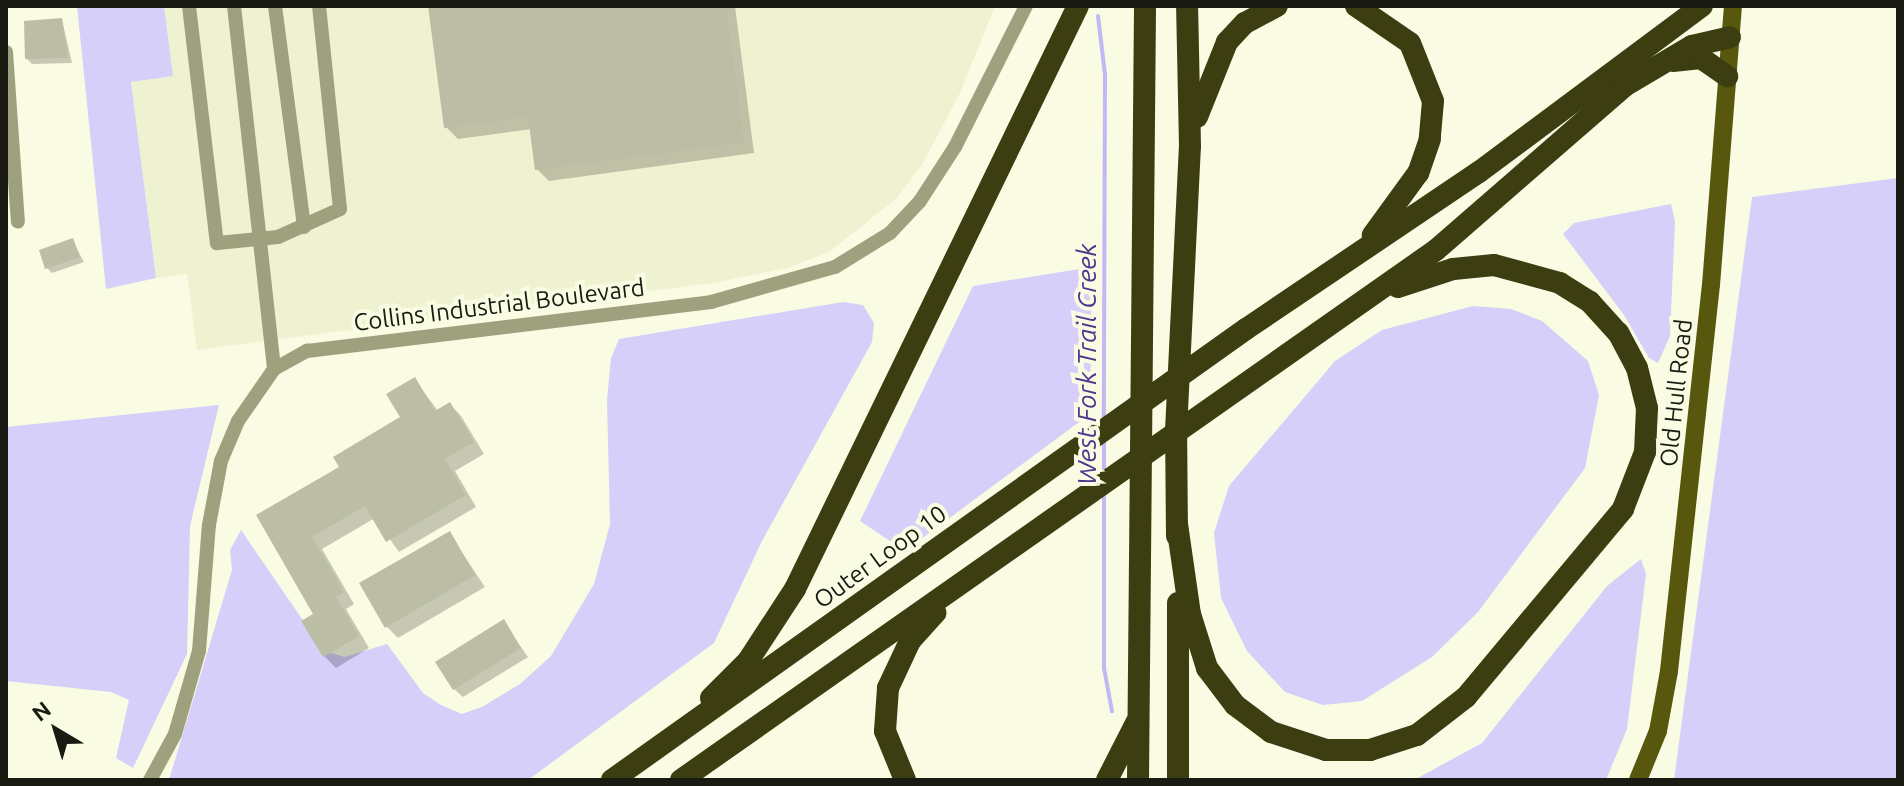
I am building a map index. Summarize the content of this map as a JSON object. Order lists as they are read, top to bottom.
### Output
{
  "streets": {
    "highway": ["Outer Loop 10"],
    "main road": ["Old Hull Road"],
    "street": ["Collins Industrial Boulevard"]
  },
  "water": ["West Fork Trail Creek"],
  "north": "top left"
}
